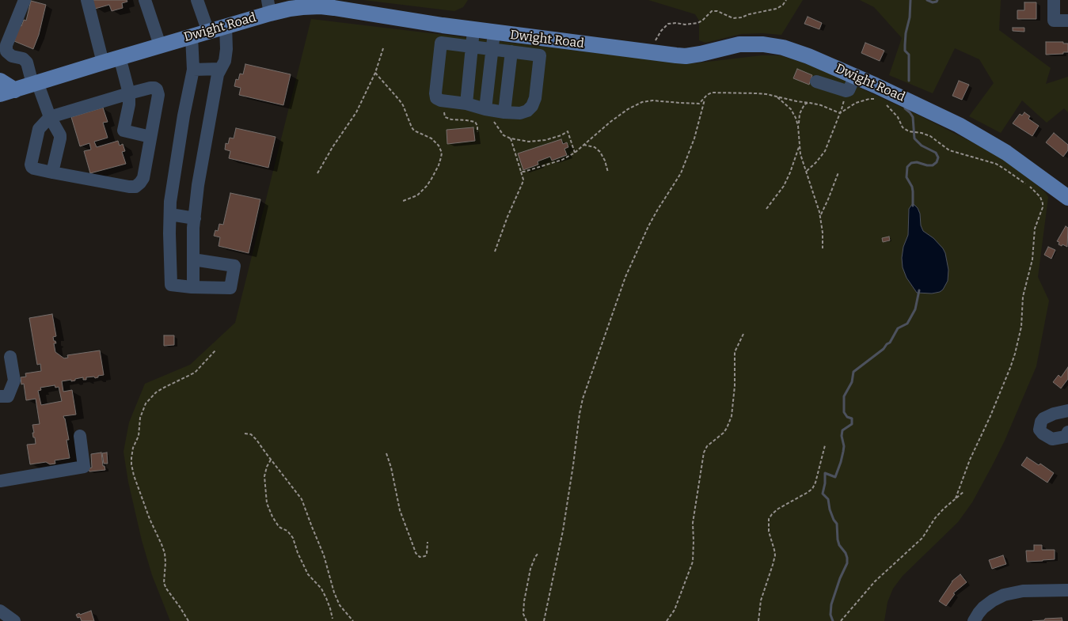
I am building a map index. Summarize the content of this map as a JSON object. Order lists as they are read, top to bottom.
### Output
{
  "streets": {
    "main road": ["Dwight Road"]
  }
}
